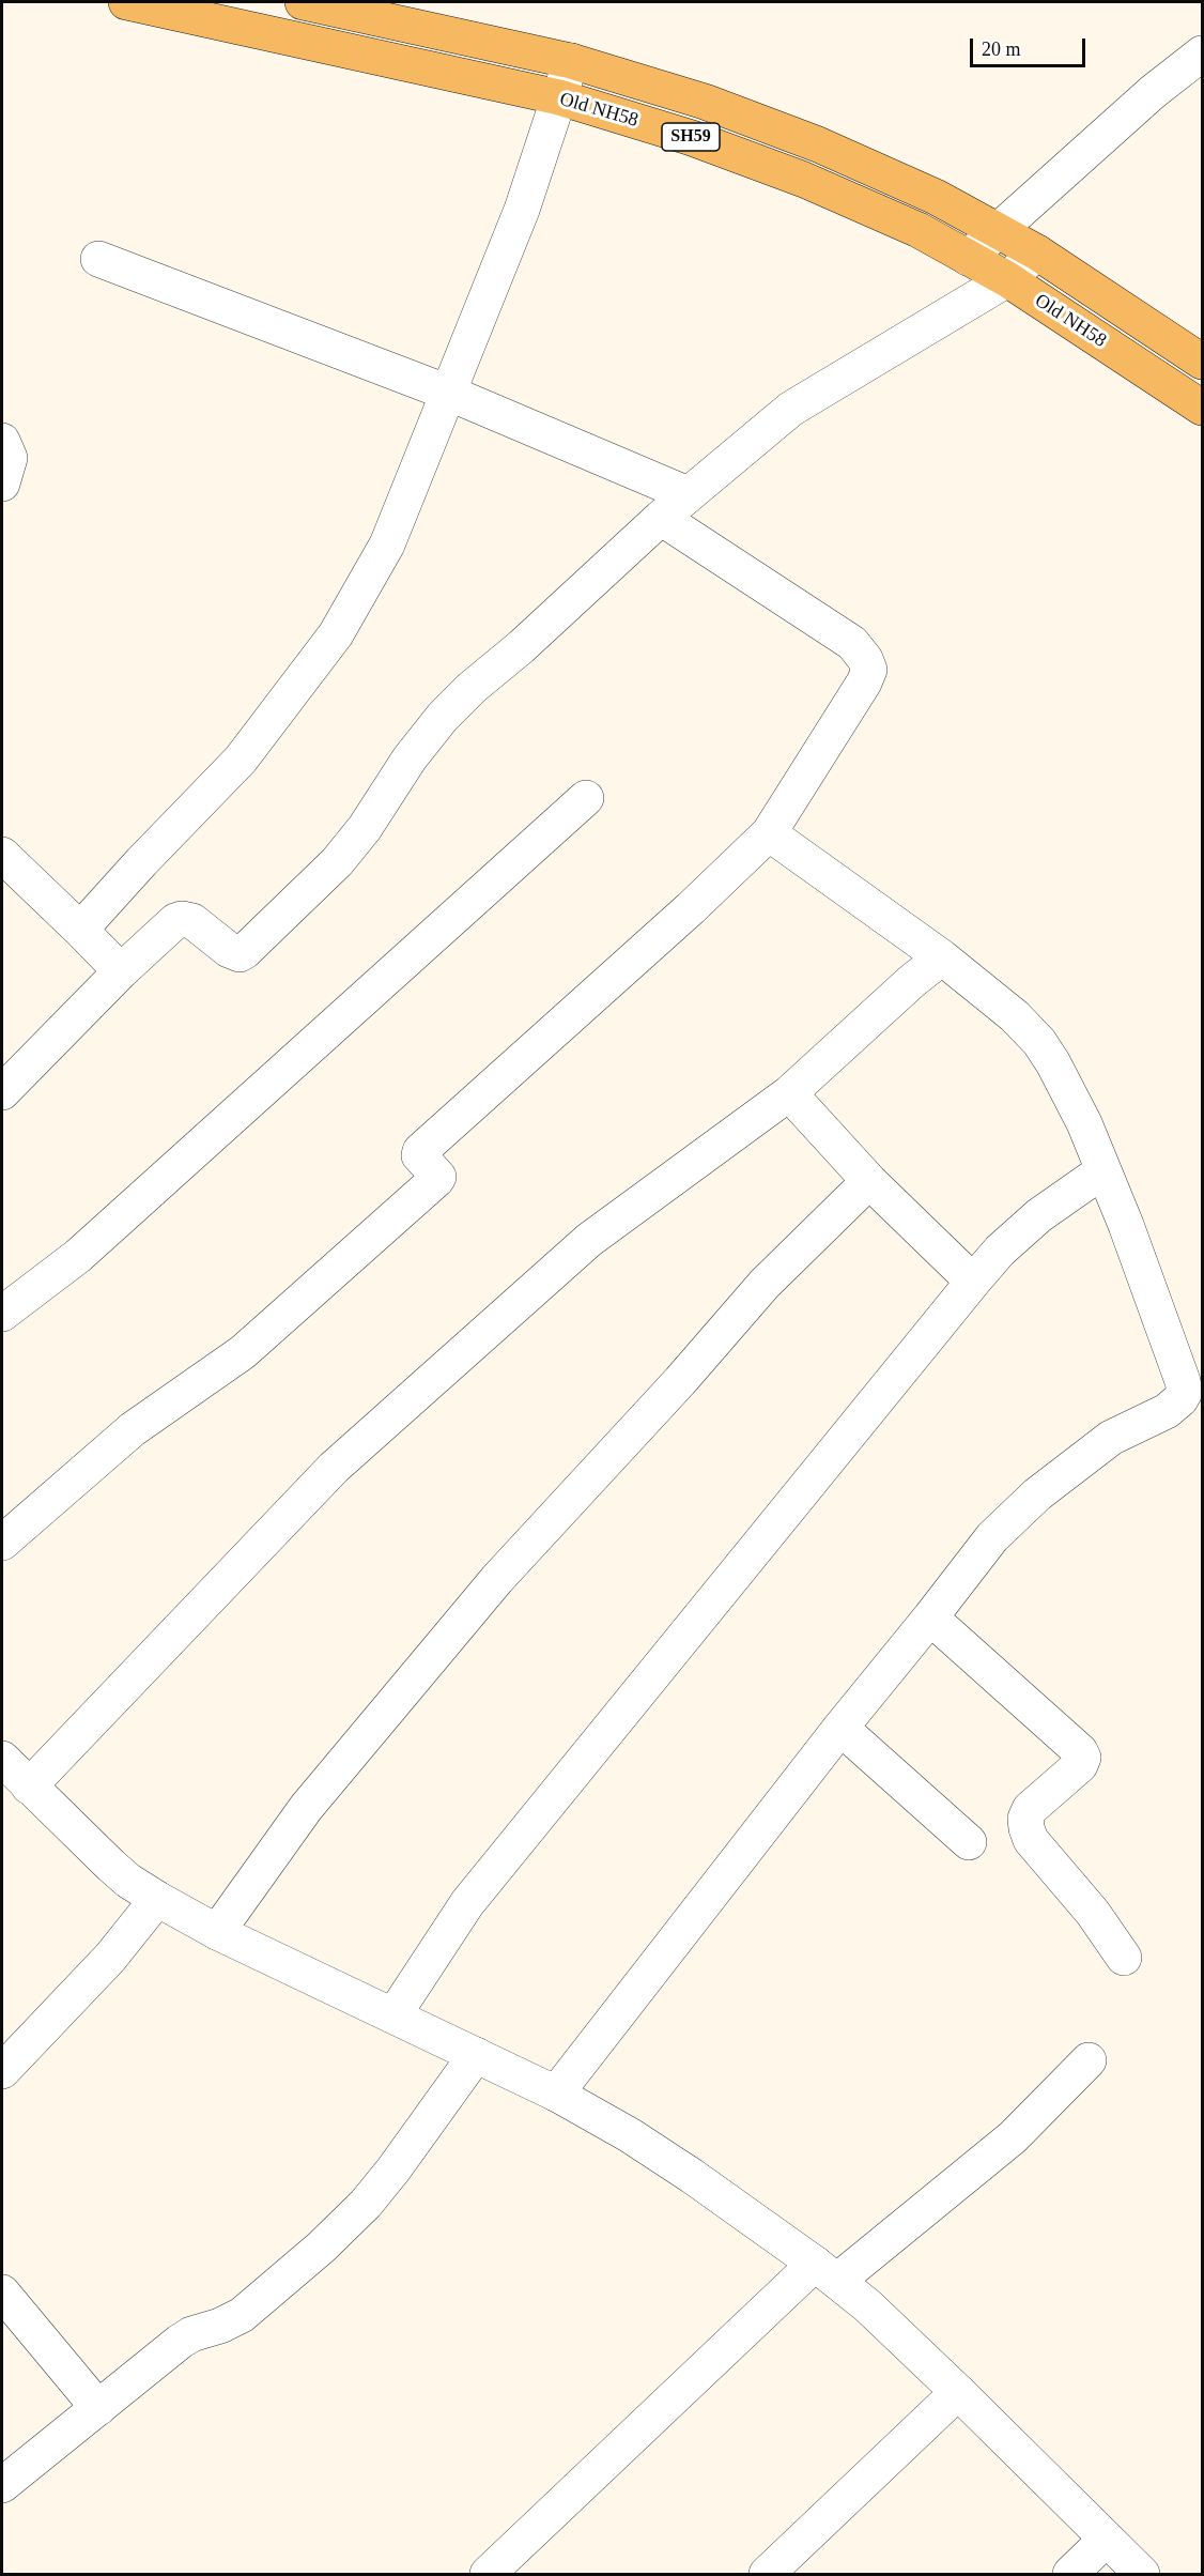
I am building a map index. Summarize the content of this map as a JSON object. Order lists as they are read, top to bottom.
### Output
{
  "streets": {
    "main road": ["Old NH58", "SH59"]
  },
  "scale_bar": "20 m"
}
